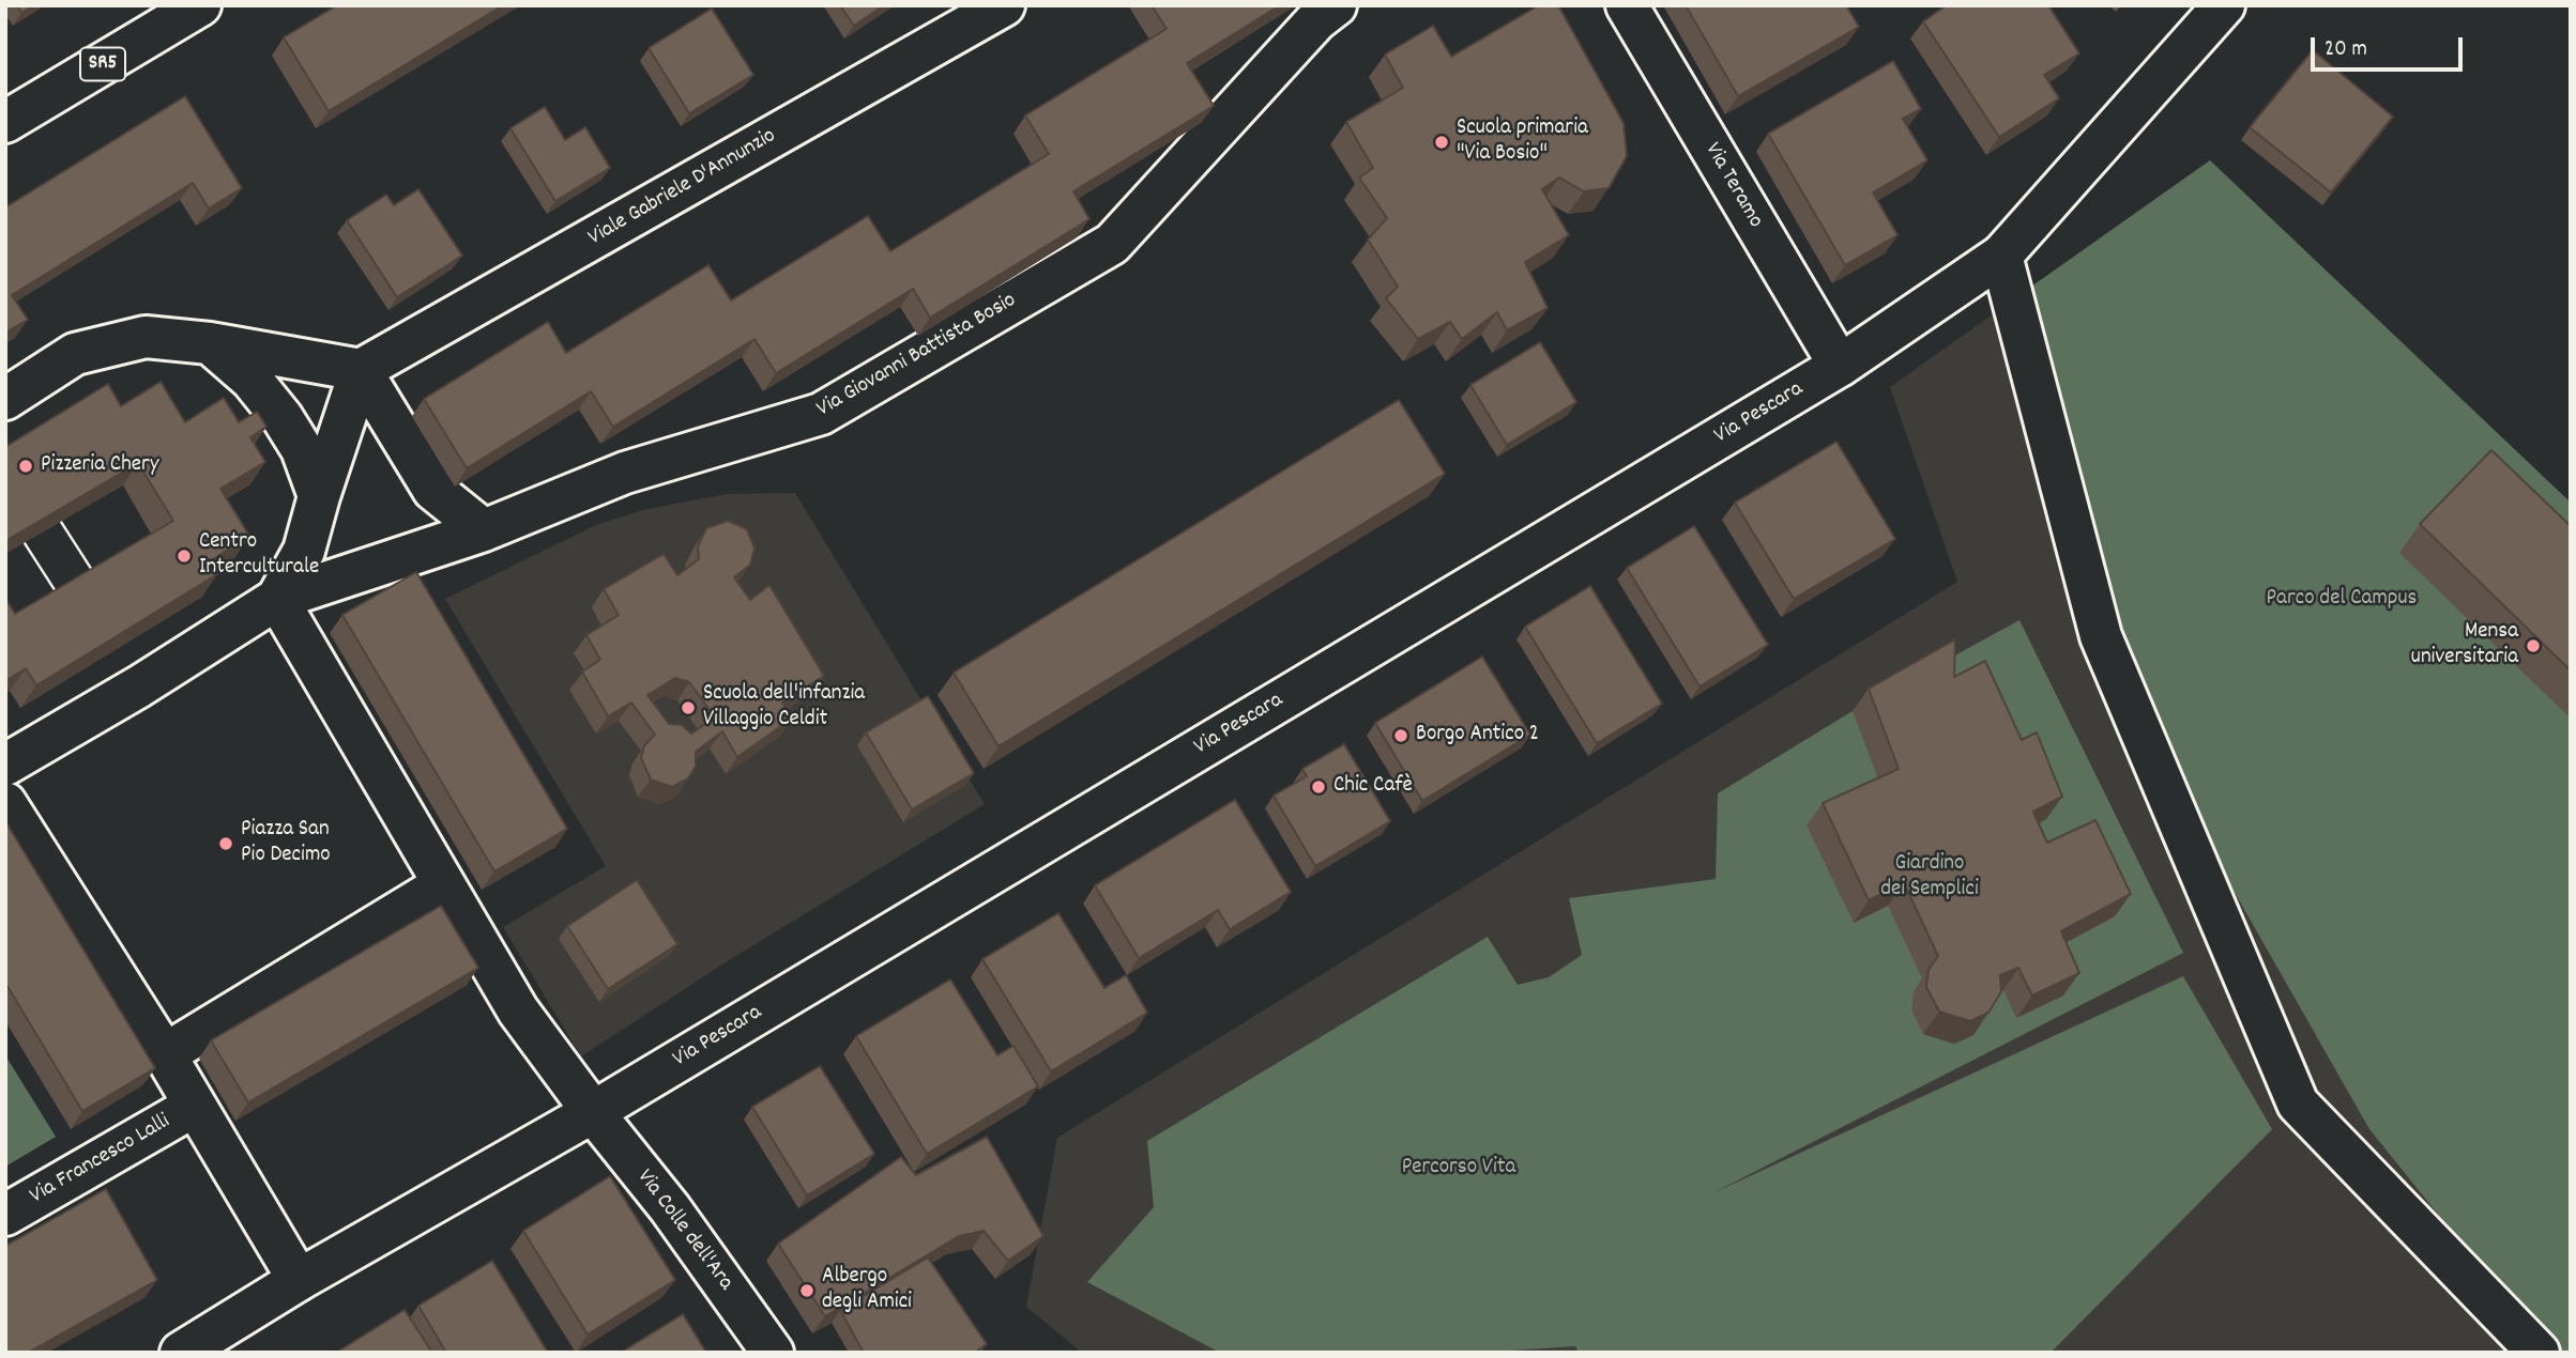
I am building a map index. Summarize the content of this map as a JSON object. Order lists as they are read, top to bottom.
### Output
{
  "streets": {
    "street": [
      "SR5",
      "Via Teramo",
      "Viale Gabriele D'Annunzio",
      "Via Giovanni Battista Bosio",
      "Via Pescara",
      "Via Francesco Lalli",
      "Via Colle dell'Ara"
    ]
  },
  "crossings": [
    ["Via Teramo", "Via Pescara"],
    ["Via Pescara", "Via Colle dell'Ara"]
  ],
  "parks": ["Parco del Campus", "Giardino dei Semplici", "Percorso Vita"],
  "places": [
    "Scuola primaria \"Via Bosio\"",
    "Pizzeria Chery",
    "Centro Interculturale",
    "Mensa universitaria",
    "Scuola dell'infanzia Villaggio Celdit",
    "Borgo Antico 2",
    "Chic Cafè",
    "Piazza San Pio Decimo",
    "Albergo degli Amici"
  ],
  "scale_bar": "20 m"
}
